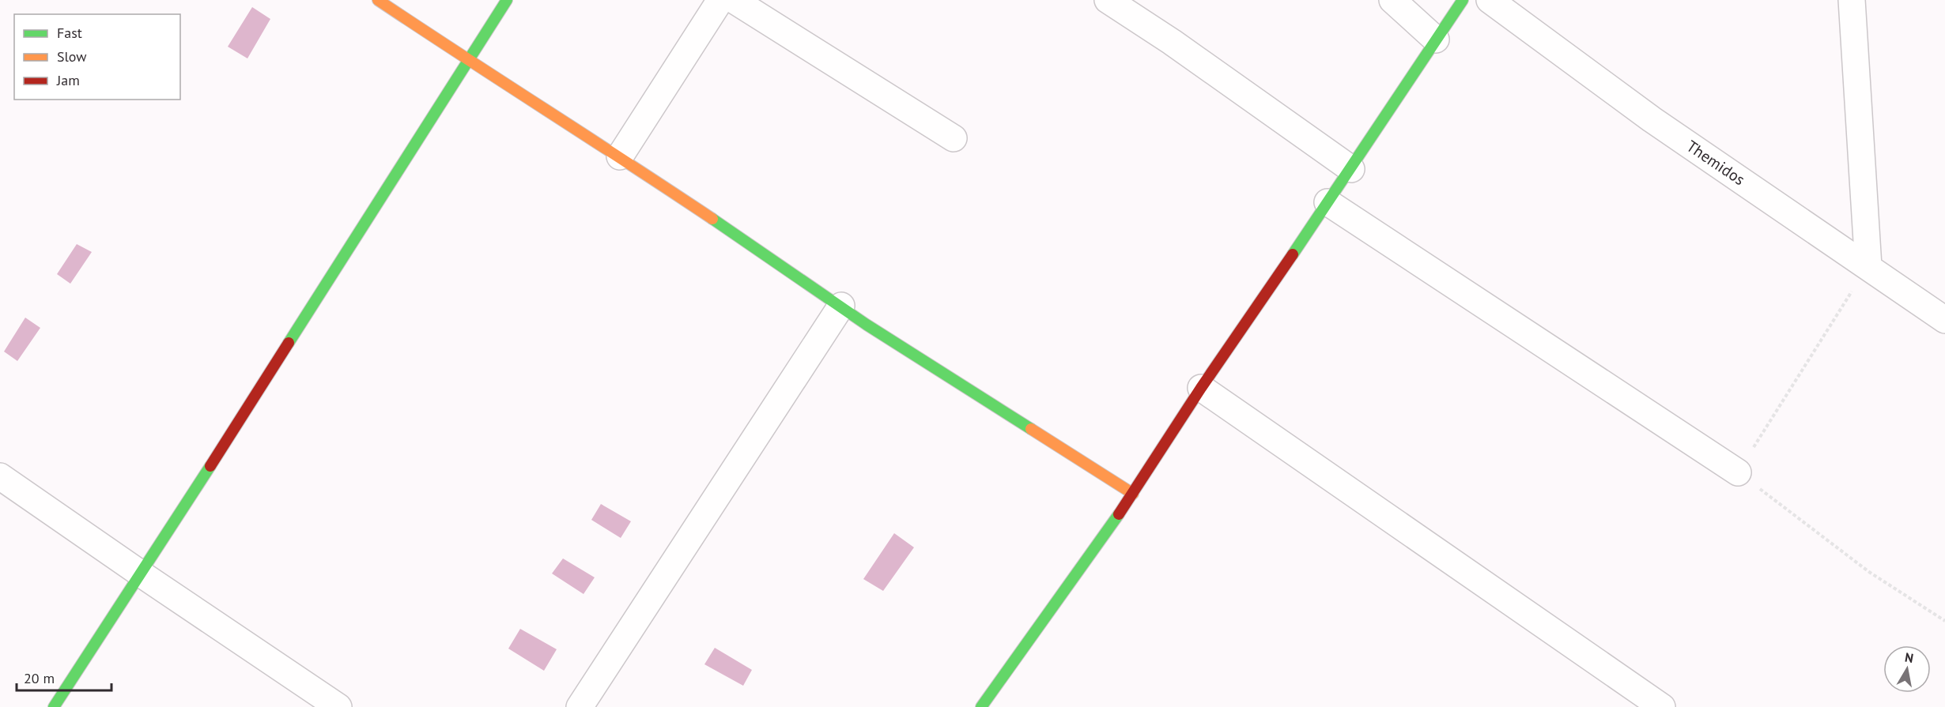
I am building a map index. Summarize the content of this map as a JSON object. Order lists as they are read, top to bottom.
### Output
{
  "streets": {
    "street": ["Themidos"]
  },
  "legend": ["Fast", "Slow", "Jam"],
  "scale_bar": "20 m",
  "north": "top"
}
